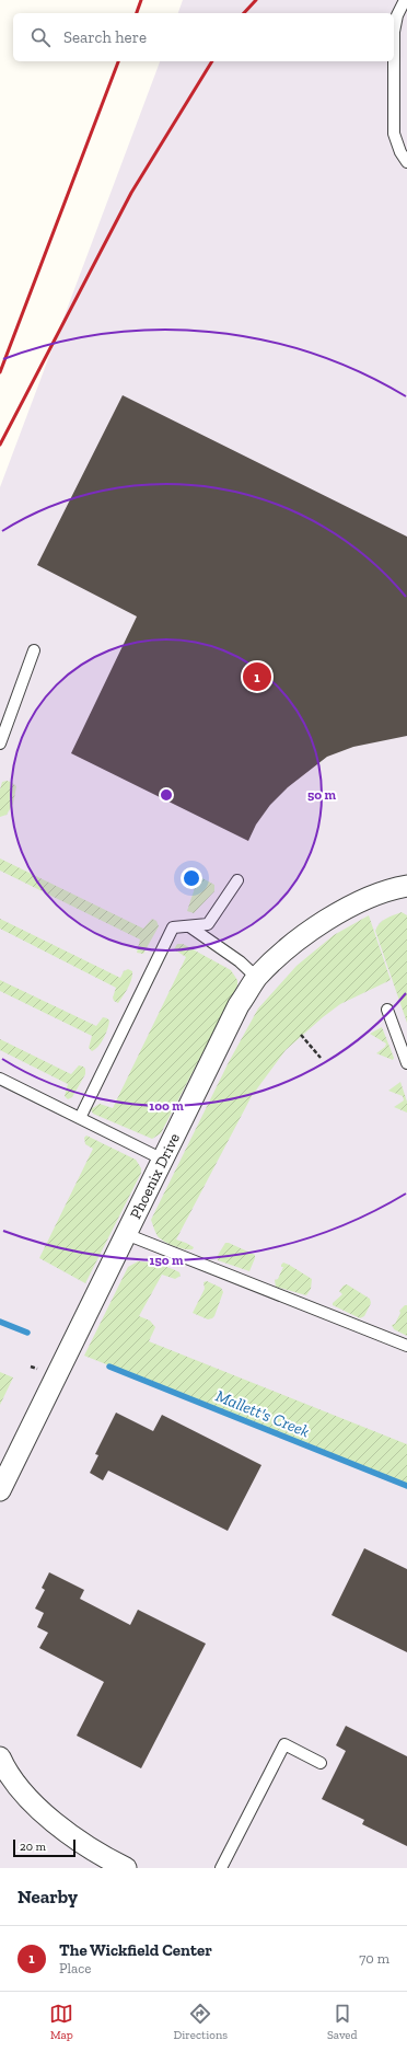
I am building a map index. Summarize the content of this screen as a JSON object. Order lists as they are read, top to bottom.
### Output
{
  "streets": {
    "street": ["Phoenix Drive"]
  },
  "water": ["Mallett's Creek"],
  "scale_bar": "20 m",
  "page": {
    "search": "Search here",
    "pins": "1",
    "scale": "20 m",
    "heading": "Nearby",
    "list": [
      {
        "mark": "1",
        "name": "The Wickfield Center",
        "note": "Place",
        "value": "70 m"
      }
    ],
    "nav": ["Map", "Directions", "Saved"]
  },
  "rings": ["50 m", "100 m", "150 m"]
}
